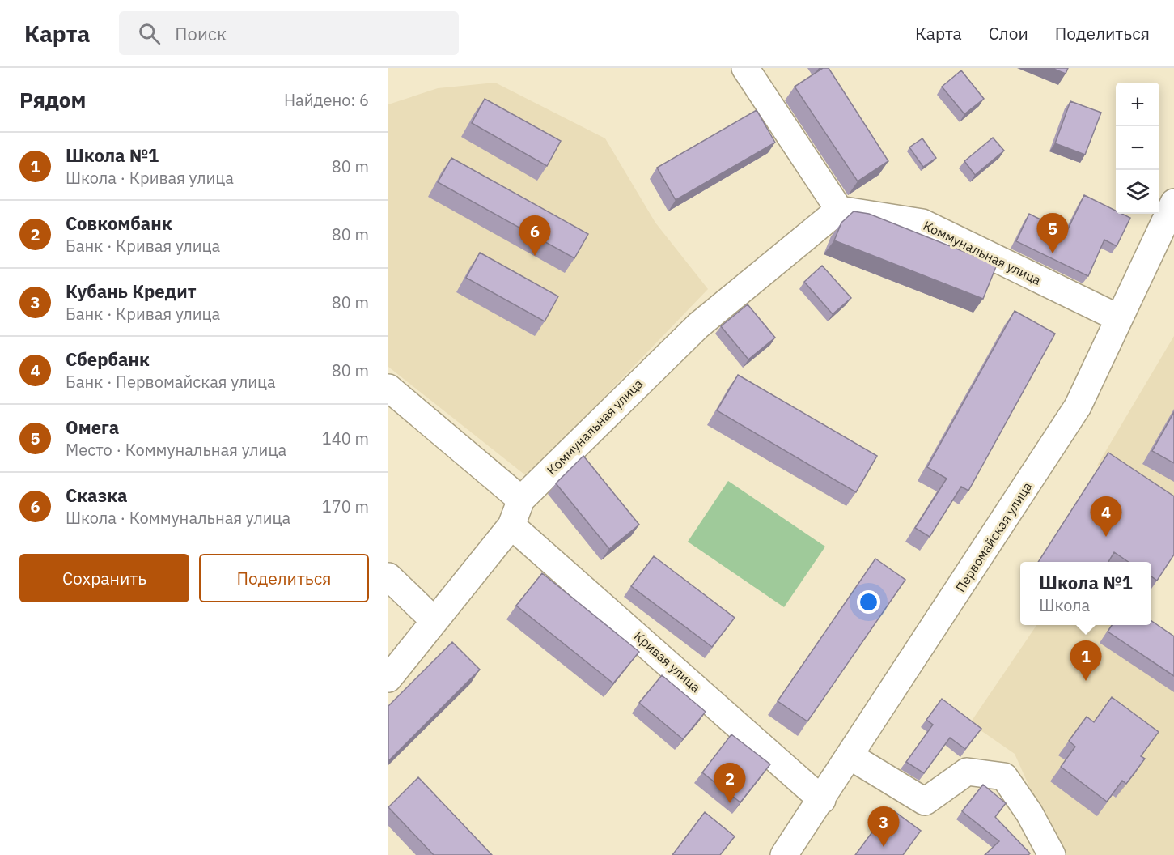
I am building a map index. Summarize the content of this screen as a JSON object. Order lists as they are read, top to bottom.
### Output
{
  "streets": {
    "street": ["Коммунальная улица", "Первомайская улица", "Кривая улица"]
  },
  "crossings": [
    ["Коммунальная улица", "Первомайская улица"],
    ["Коммунальная улица", "Кривая улица"],
    ["Первомайская улица", "Кривая улица"]
  ],
  "page": {
    "header": "Карта",
    "search": "Поиск",
    "nav": ["Карта", "Слои", "Поделиться"],
    "heading": ["Рядом", "Найдено: 6"],
    "map_buttons": ["+", "−"],
    "list": [
      {
        "mark": "1",
        "name": "Школа №1",
        "note": "Школа · Кривая улица",
        "value": "80 m"
      },
      {
        "mark": "2",
        "name": "Совкомбанк",
        "note": "Банк · Кривая улица",
        "value": "80 m"
      },
      {
        "mark": "3",
        "name": "Кубань Кредит",
        "note": "Банк · Кривая улица",
        "value": "80 m"
      },
      {
        "mark": "4",
        "name": "Сбербанк",
        "note": "Банк · Первомайская улица",
        "value": "80 m"
      },
      {
        "mark": "5",
        "name": "Омега",
        "note": "Место · Коммунальная улица",
        "value": "140 m"
      },
      {
        "mark": "6",
        "name": "Сказка",
        "note": "Школа · Коммунальная улица",
        "value": "170 m"
      }
    ],
    "pins": [
      "5",
      "6",
      "4",
      "1",
      "2",
      "3"
    ],
    "buttons": ["Сохранить", "Поделиться"],
    "popup": ["Школа №1", "Школа"]
  }
}
